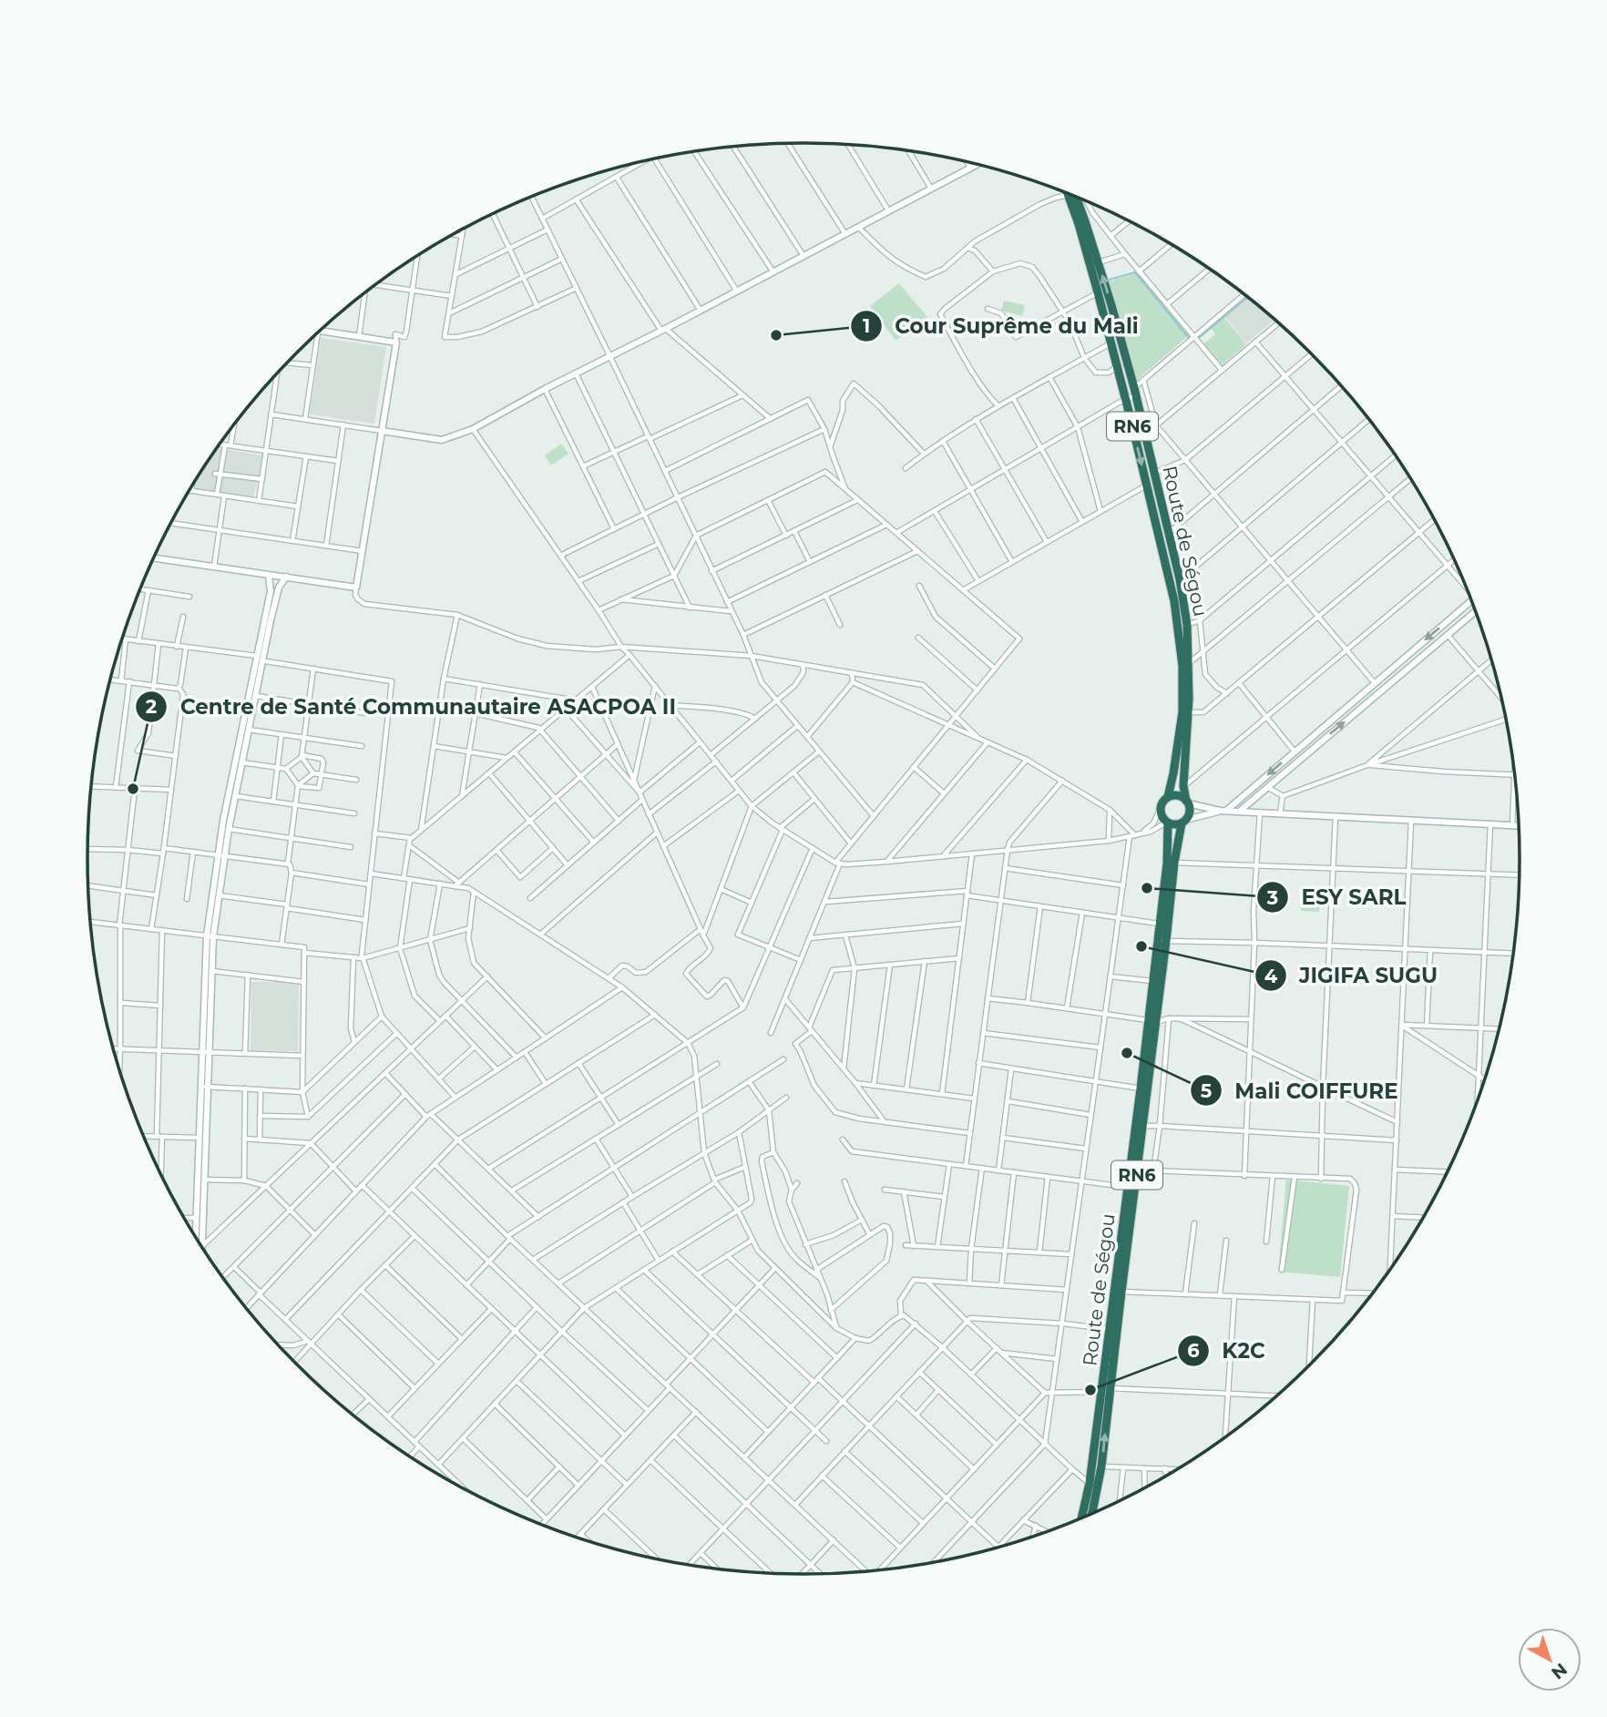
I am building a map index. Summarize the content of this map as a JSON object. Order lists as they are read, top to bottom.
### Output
{
  "streets": {
    "highway": ["RN6", "Route de Ségou"]
  },
  "places": [
    "Cour Suprême du Mali",
    "Centre de Santé Communautaire ASACPOA II",
    "ESY SARL",
    "JIGIFA SUGU",
    "Mali COIFFURE",
    "K2C"
  ],
  "north": "bottom right"
}
